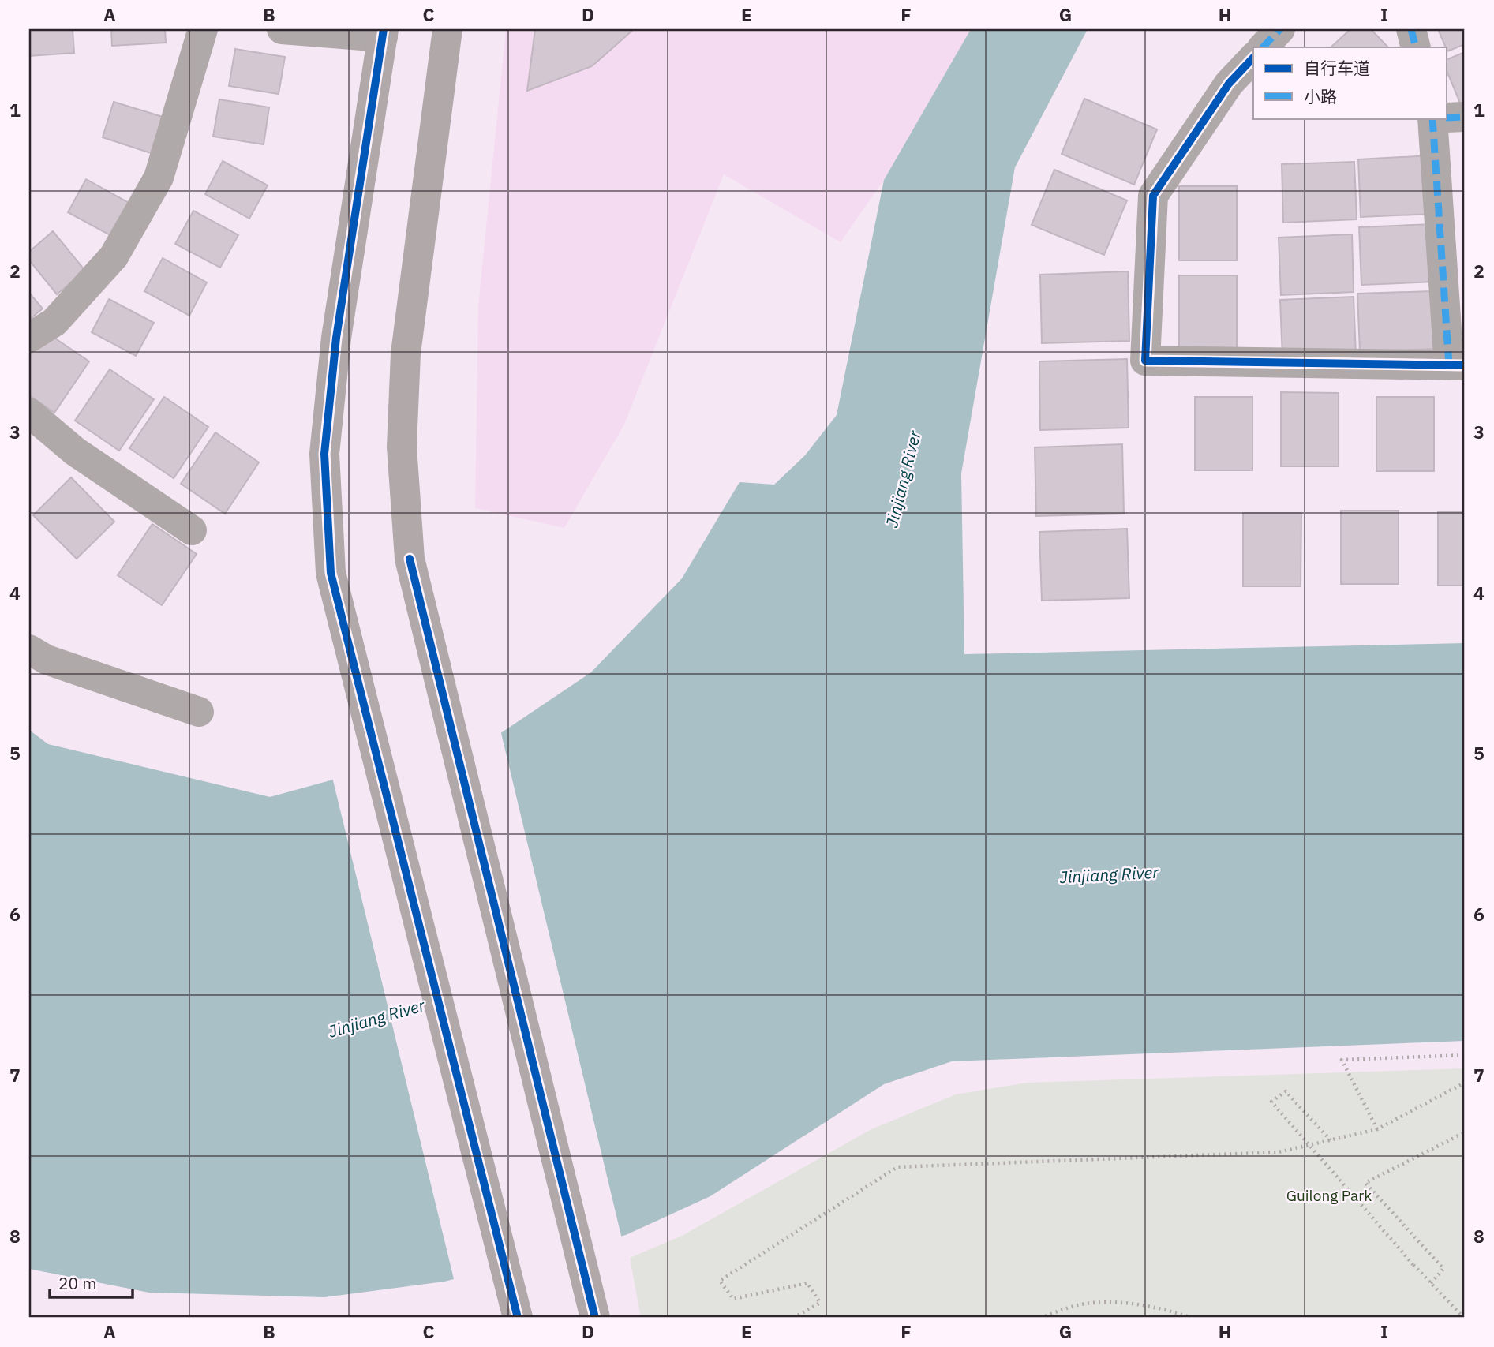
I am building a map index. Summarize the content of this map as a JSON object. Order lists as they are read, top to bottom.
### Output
{
  "water": ["Jinjiang River"],
  "parks": ["Guilong Park"],
  "legend": ["自行车道", "小路"],
  "scale_bar": "20 m",
  "grid": {
    "columns": [
      "A",
      "B",
      "C",
      "D",
      "E",
      "F",
      "G",
      "H",
      "I"
    ],
    "rows": [
      "1",
      "2",
      "3",
      "4",
      "5",
      "6",
      "7",
      "8"
    ]
  }
}
